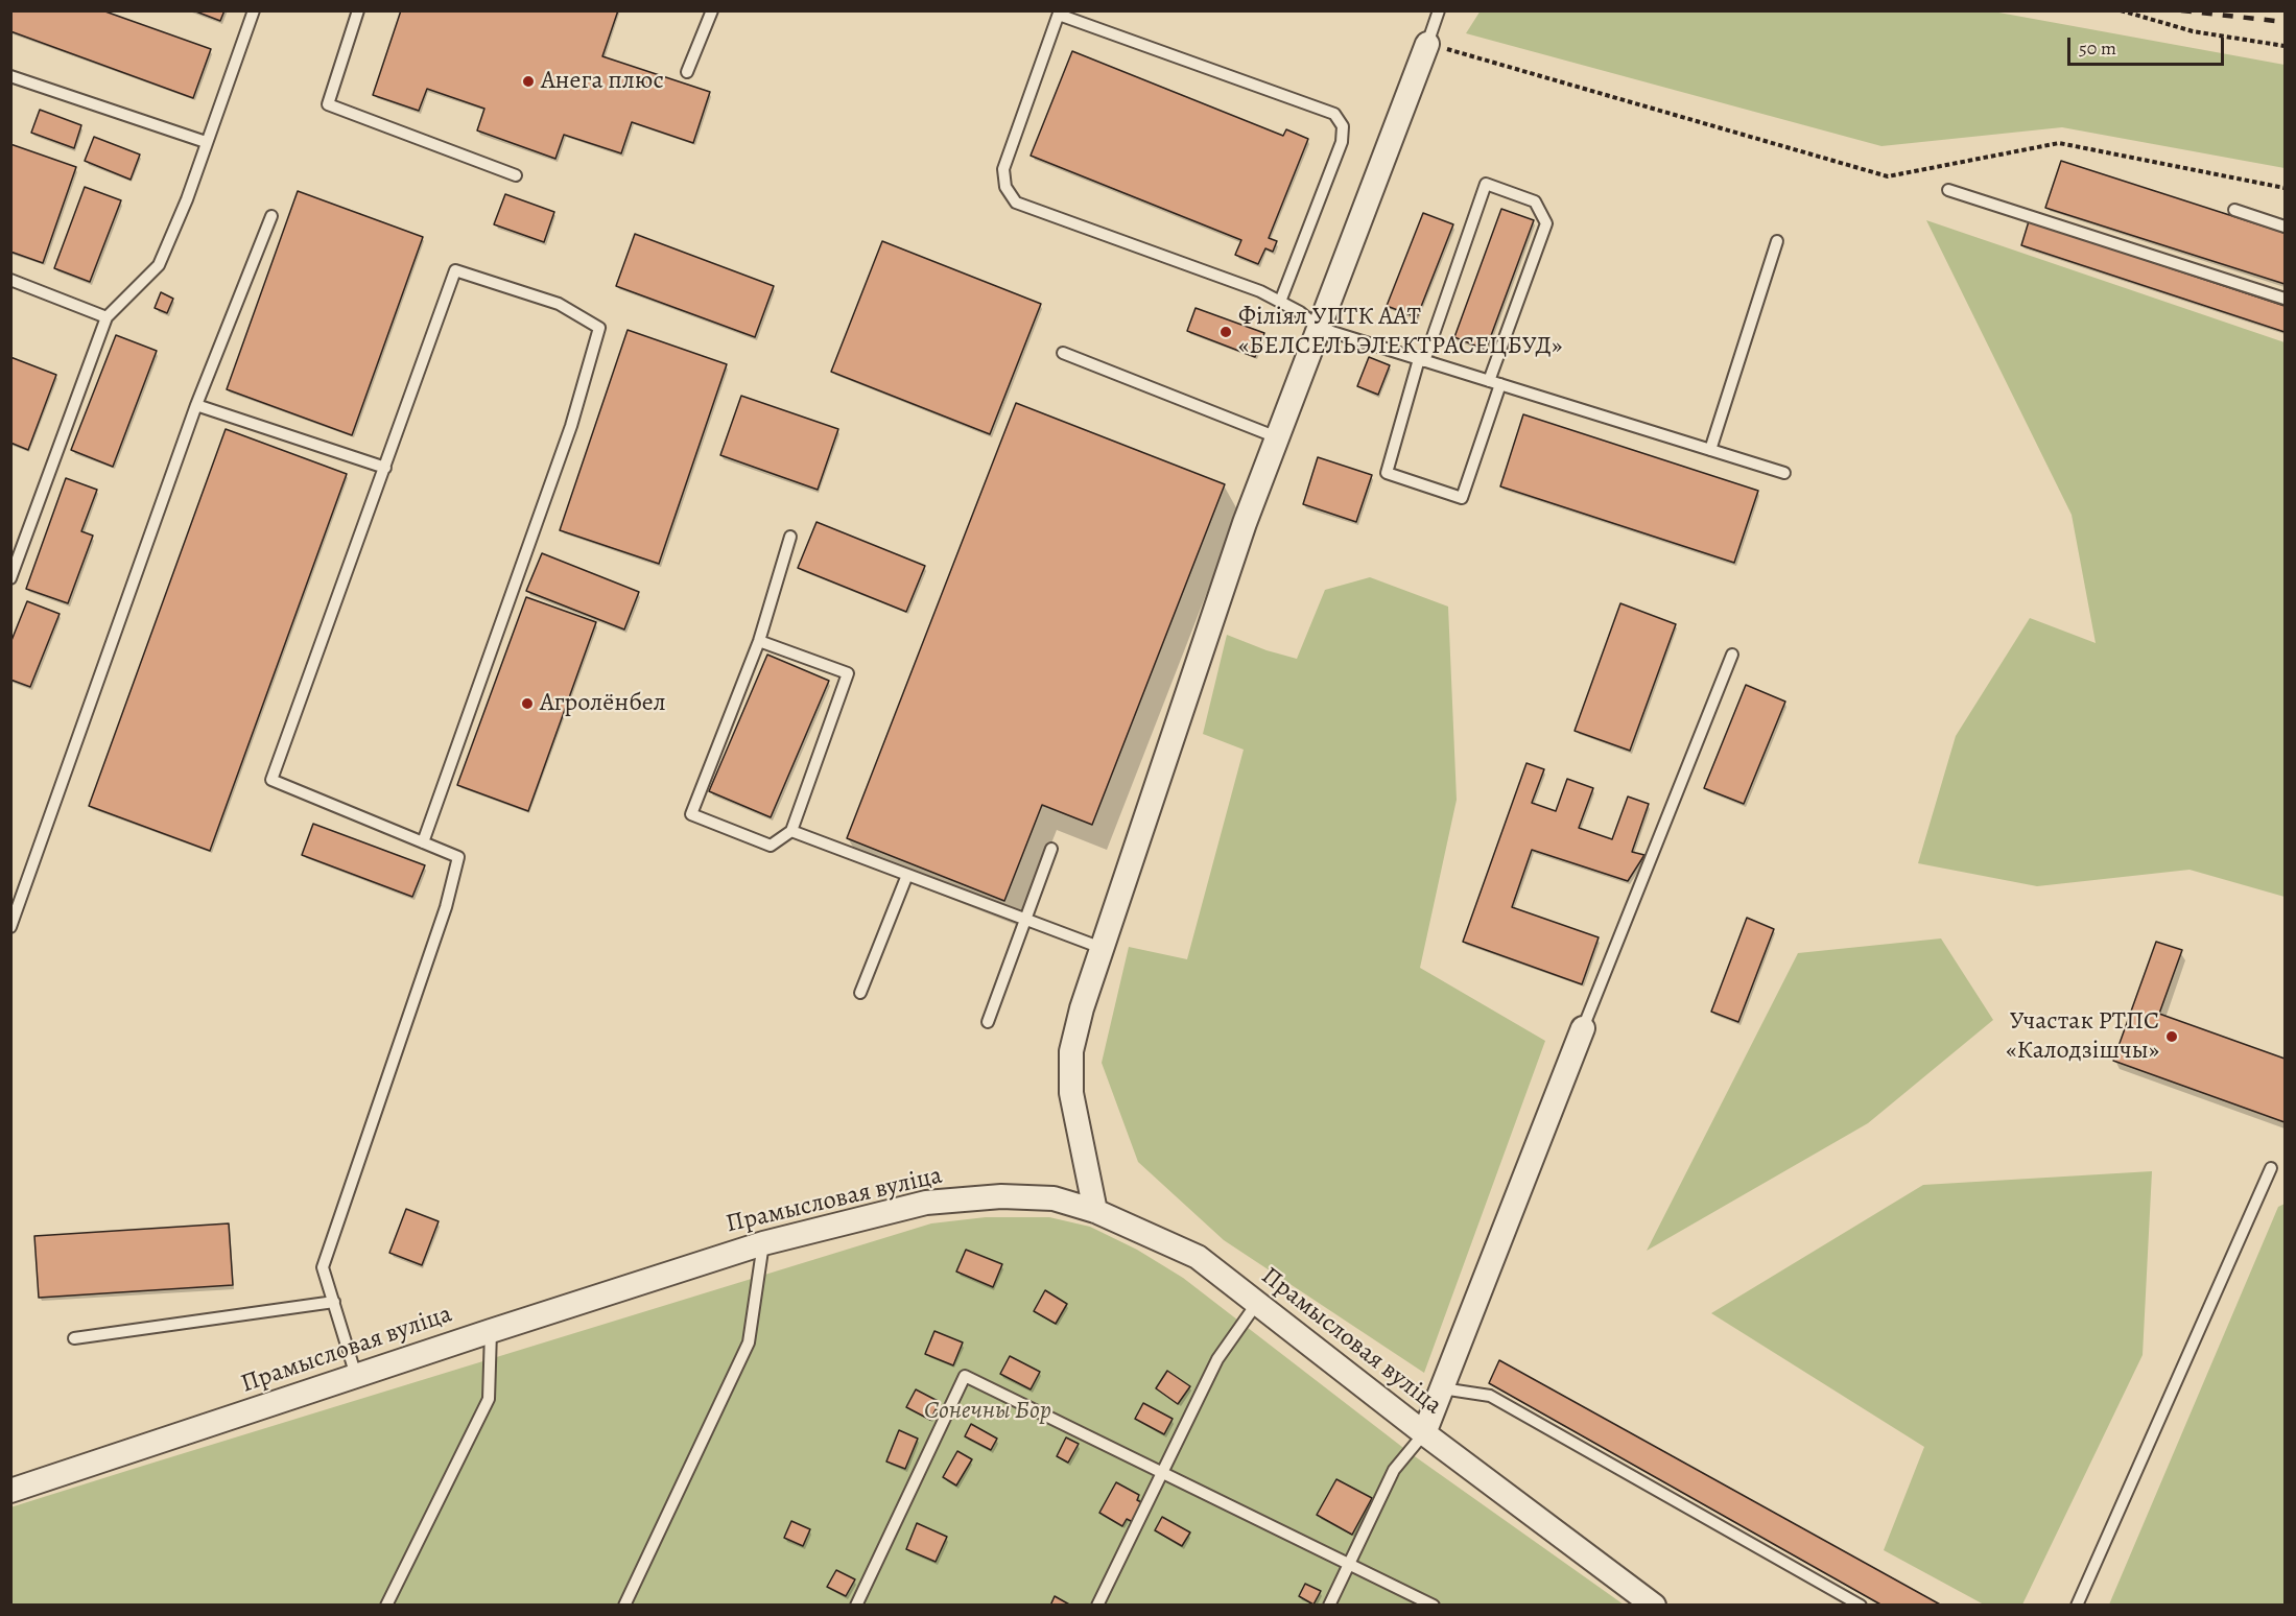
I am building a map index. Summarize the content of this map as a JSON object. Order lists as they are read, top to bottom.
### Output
{
  "streets": {
    "street": ["Прамысловая вуліца"]
  },
  "parks": ["Сонечны Бор"],
  "places": [
    "Анега плюс",
    "Філіял УПТК ААТ «БЕЛСЕЛЬЭЛЕКТРАСЕЦБУД»",
    "Агролёнбел",
    "Участак РТПС «Калодзішчы»"
  ],
  "scale_bar": "50 m"
}
